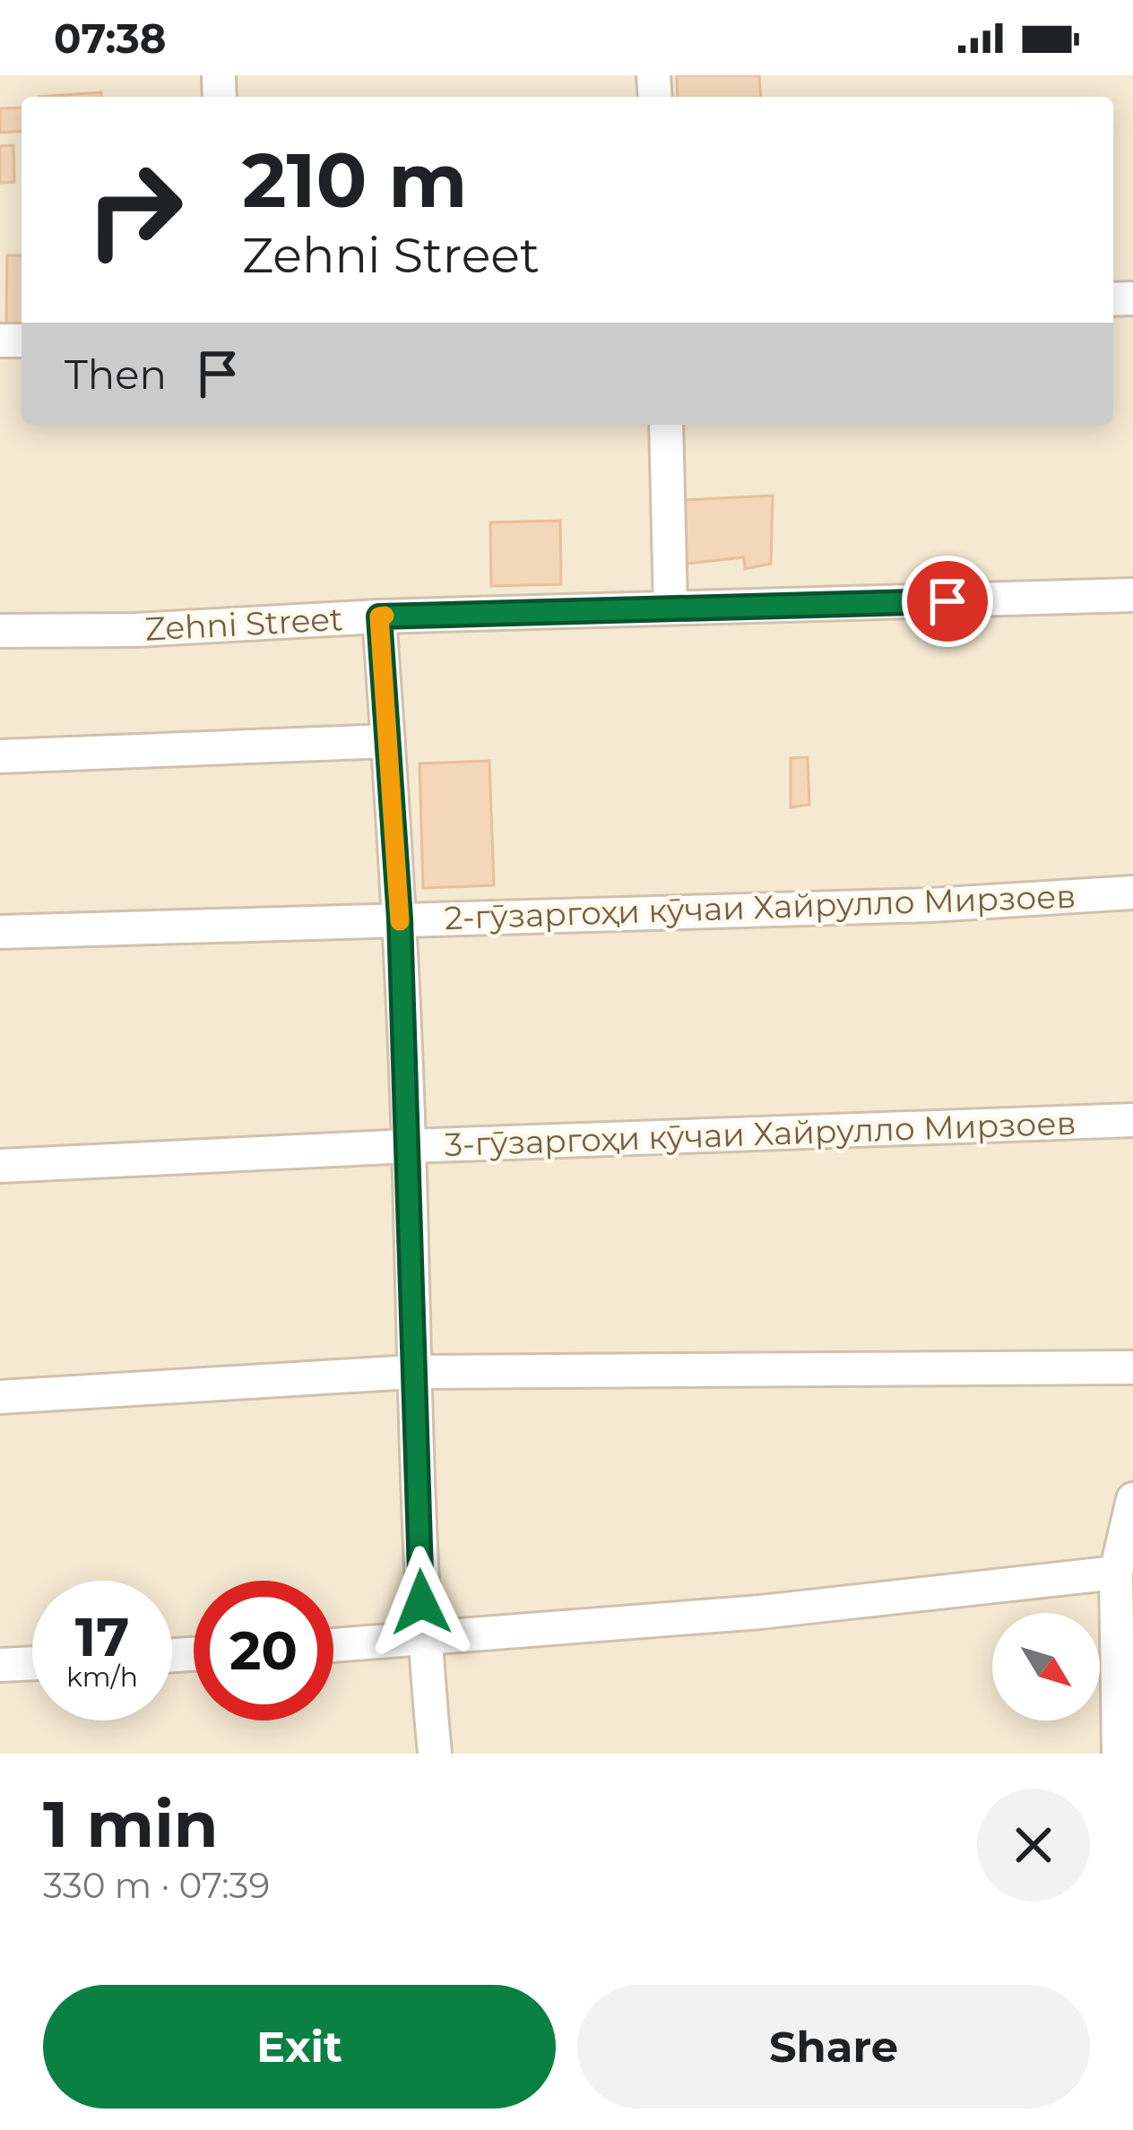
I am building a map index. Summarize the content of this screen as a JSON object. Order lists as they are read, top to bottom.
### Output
{
  "streets": {
    "lane": ["Zehni Street", "2-гӯзаргоҳи кӯчаи Хайрулло Мирзоев", "3-гӯзаргоҳи кӯчаи Хайрулло Мирзоев"]
  },
  "north": "bottom right",
  "page": {
    "status": "07:38",
    "turn": ["210 m", "Zehni Street"],
    "then": "Then",
    "speed": "17 km/h",
    "limit": "20",
    "heading": ["1 min", "330 m · 07:39"],
    "buttons": ["Exit", "Share"]
  }
}
